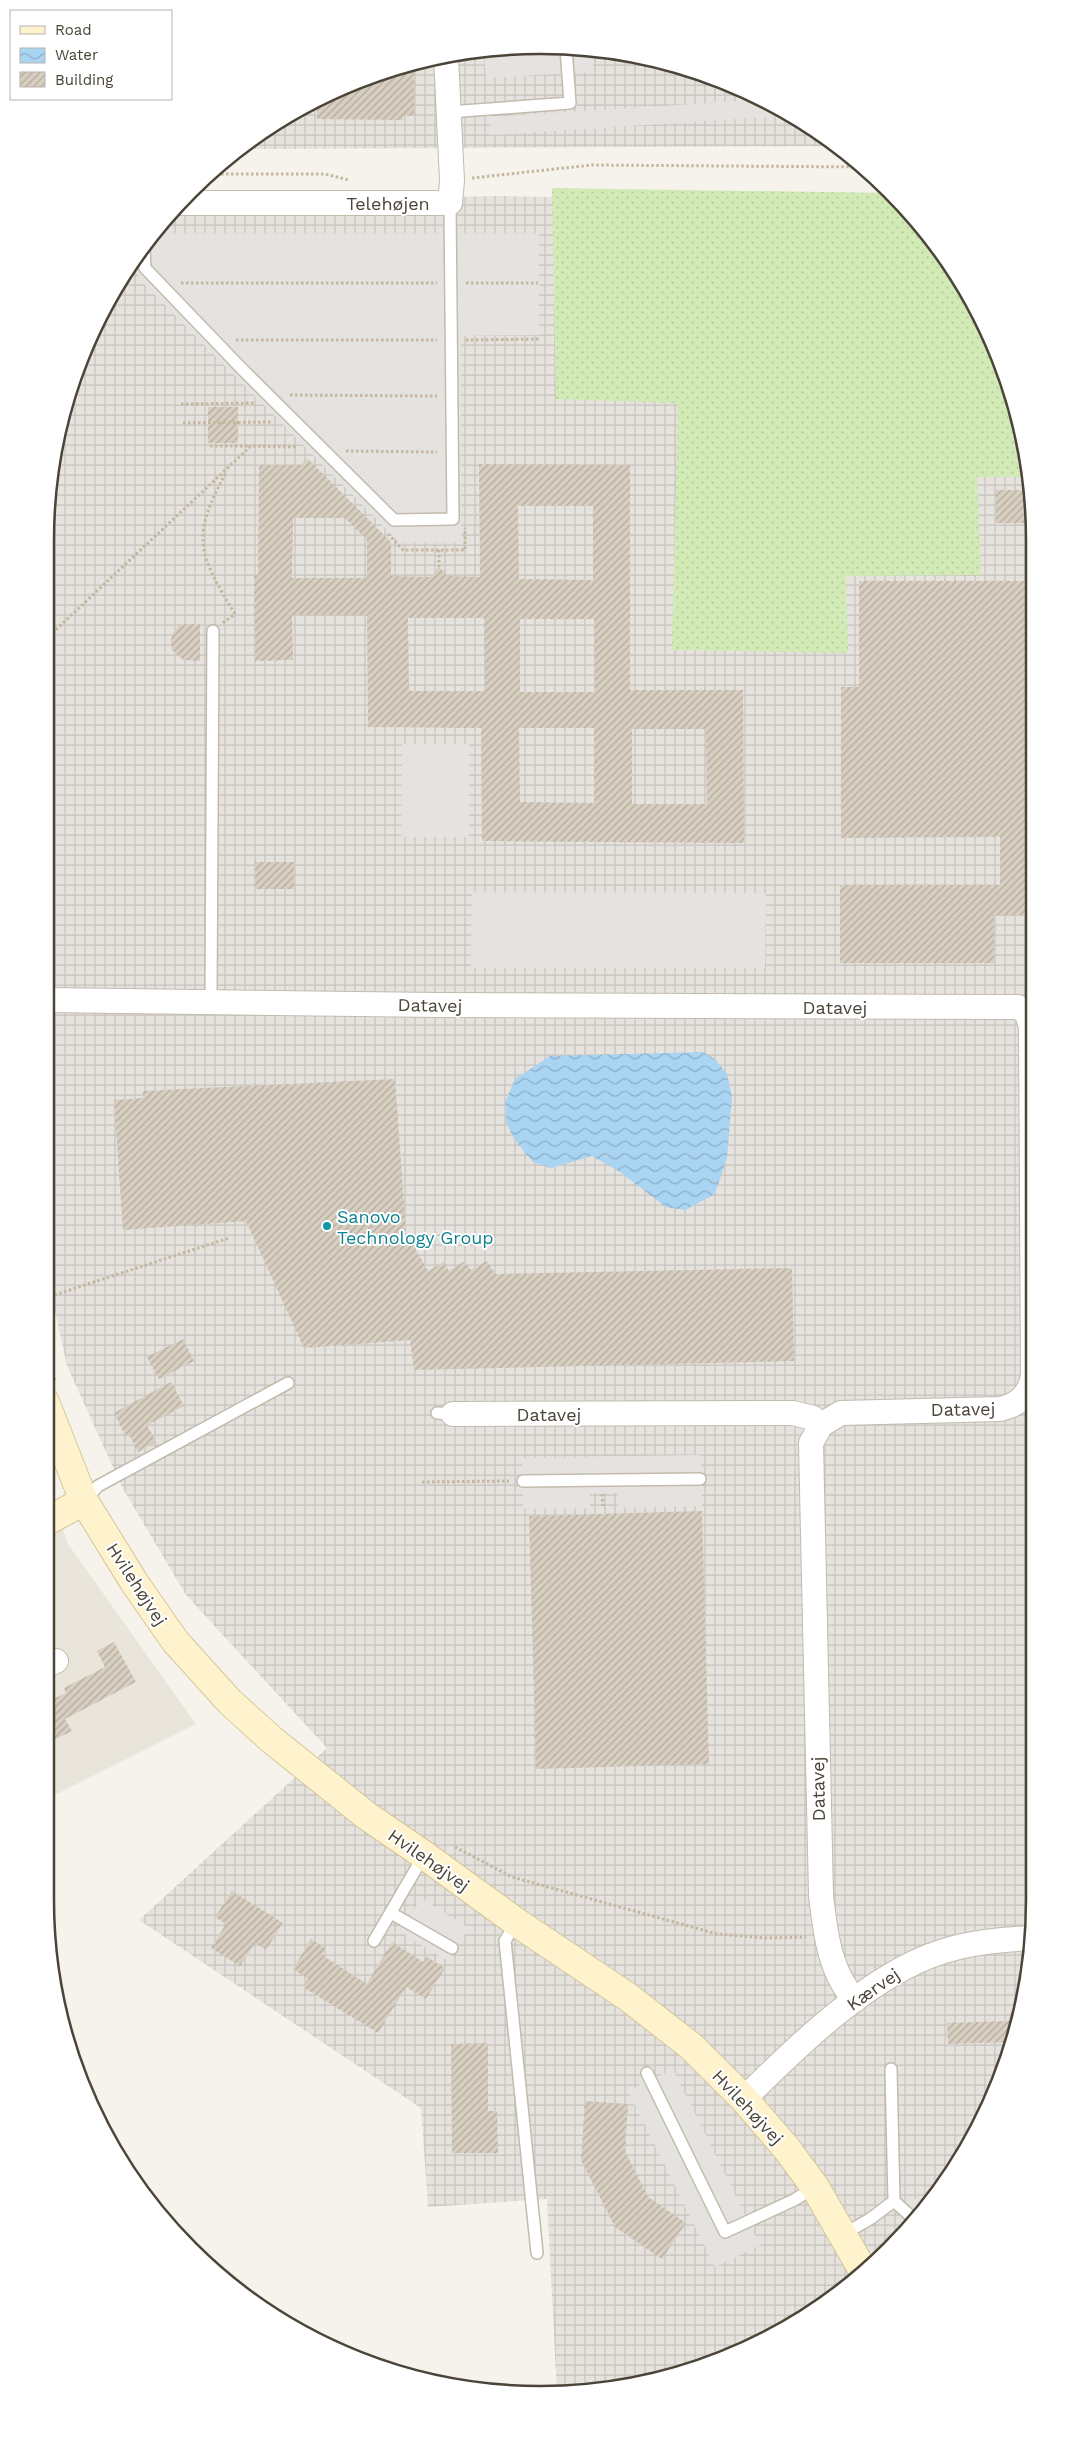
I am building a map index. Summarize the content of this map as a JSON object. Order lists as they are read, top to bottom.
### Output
{
  "streets": {
    "street": [
      "Telehøjen",
      "Datavej",
      "Hvilehøjvej",
      "Kærvej"
    ]
  },
  "crossings": [
    ["Datavej", "Kærvej"],
    ["Hvilehøjvej", "Kærvej"]
  ],
  "places": ["Sanovo Technology Group"],
  "legend": ["Road", "Water", "Building"]
}
